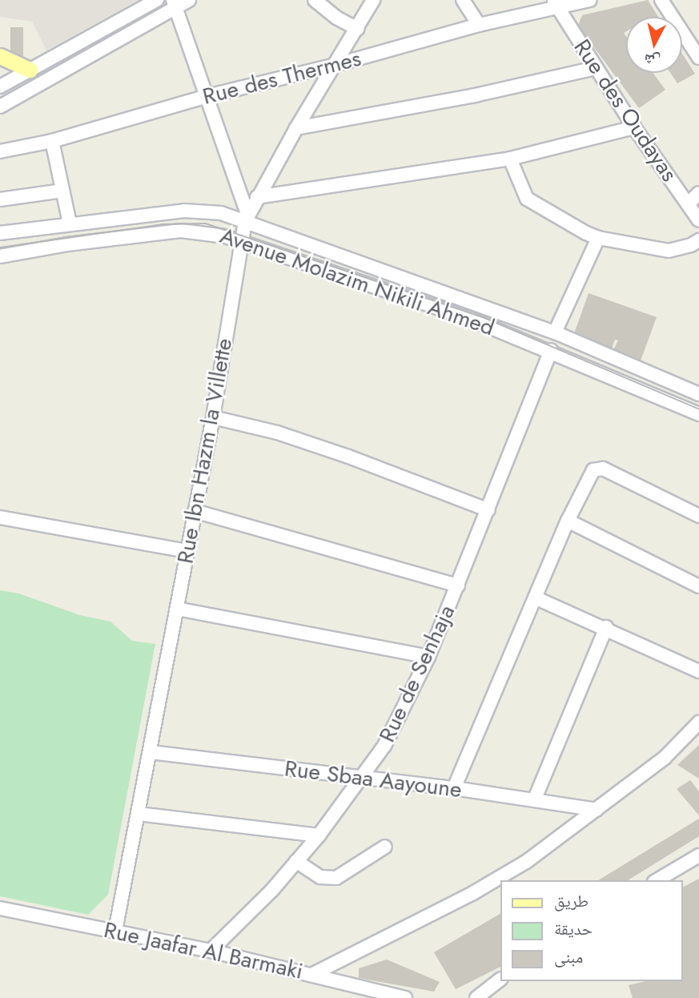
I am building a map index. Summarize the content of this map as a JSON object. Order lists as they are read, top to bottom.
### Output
{
  "streets": {
    "street": [
      "Rue des Thermes",
      "Rue des Oudayas",
      "Avenue Molazim Nikili Ahmed",
      "Rue Ibn Hazm la Villette",
      "Rue de Senhaja",
      "Rue Sbaa Aayoune",
      "Rue Jaafar Al Barmaki"
    ]
  },
  "crossings": [
    ["Rue des Thermes", "Rue des Oudayas"],
    ["Rue des Thermes", "Rue Ibn Hazm la Villette"],
    ["Avenue Molazim Nikili Ahmed", "Rue Ibn Hazm la Villette"],
    ["Avenue Molazim Nikili Ahmed", "Rue de Senhaja"],
    ["Rue Ibn Hazm la Villette", "Rue Sbaa Aayoune"],
    ["Rue Ibn Hazm la Villette", "Rue Jaafar Al Barmaki"],
    ["Rue de Senhaja", "Rue Sbaa Aayoune"],
    ["Rue de Senhaja", "Rue Jaafar Al Barmaki"]
  ],
  "legend": ["طريق", "حديقة", "مبنى"],
  "north": "bottom"
}
